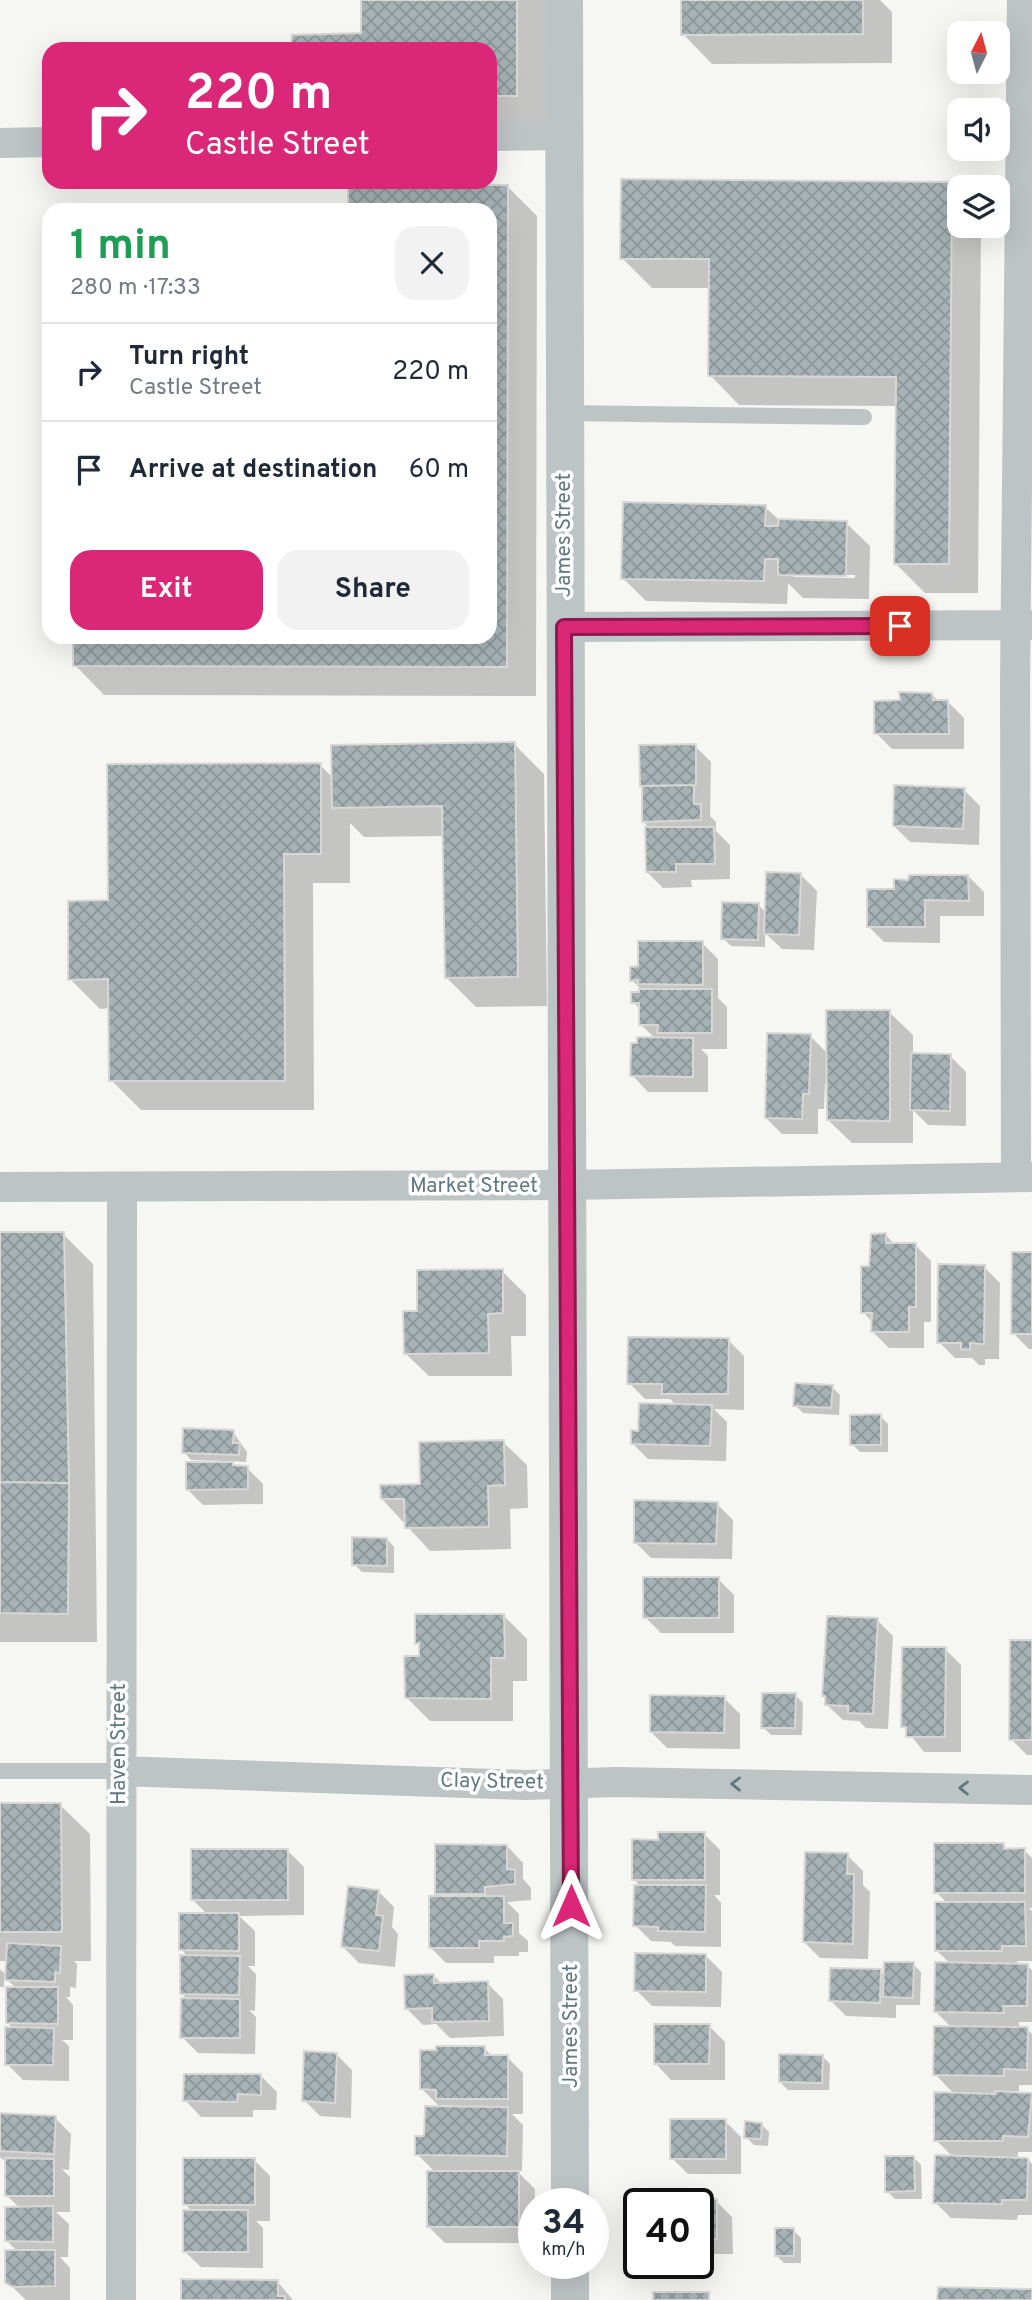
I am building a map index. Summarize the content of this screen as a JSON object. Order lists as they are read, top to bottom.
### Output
{
  "streets": {
    "street": [
      "James Street",
      "Market Street",
      "Haven Street",
      "Clay Street"
    ]
  },
  "crossings": [
    ["James Street", "Market Street"],
    ["James Street", "Clay Street"],
    ["Market Street", "Haven Street"],
    ["Haven Street", "Clay Street"]
  ],
  "one_way": ["Clay Street"],
  "north": "top",
  "page": {
    "turn": ["220 m", "Castle Street"],
    "heading": ["1 min", "280 m · 17:33"],
    "list": [
      {
        "name": "Turn right",
        "note": "Castle Street",
        "value": "220 m"
      },
      {
        "name": "Arrive at destination",
        "value": "60 m"
      }
    ],
    "buttons": ["Exit", "Share"],
    "speed": "34 km/h",
    "limit": "40"
  }
}
